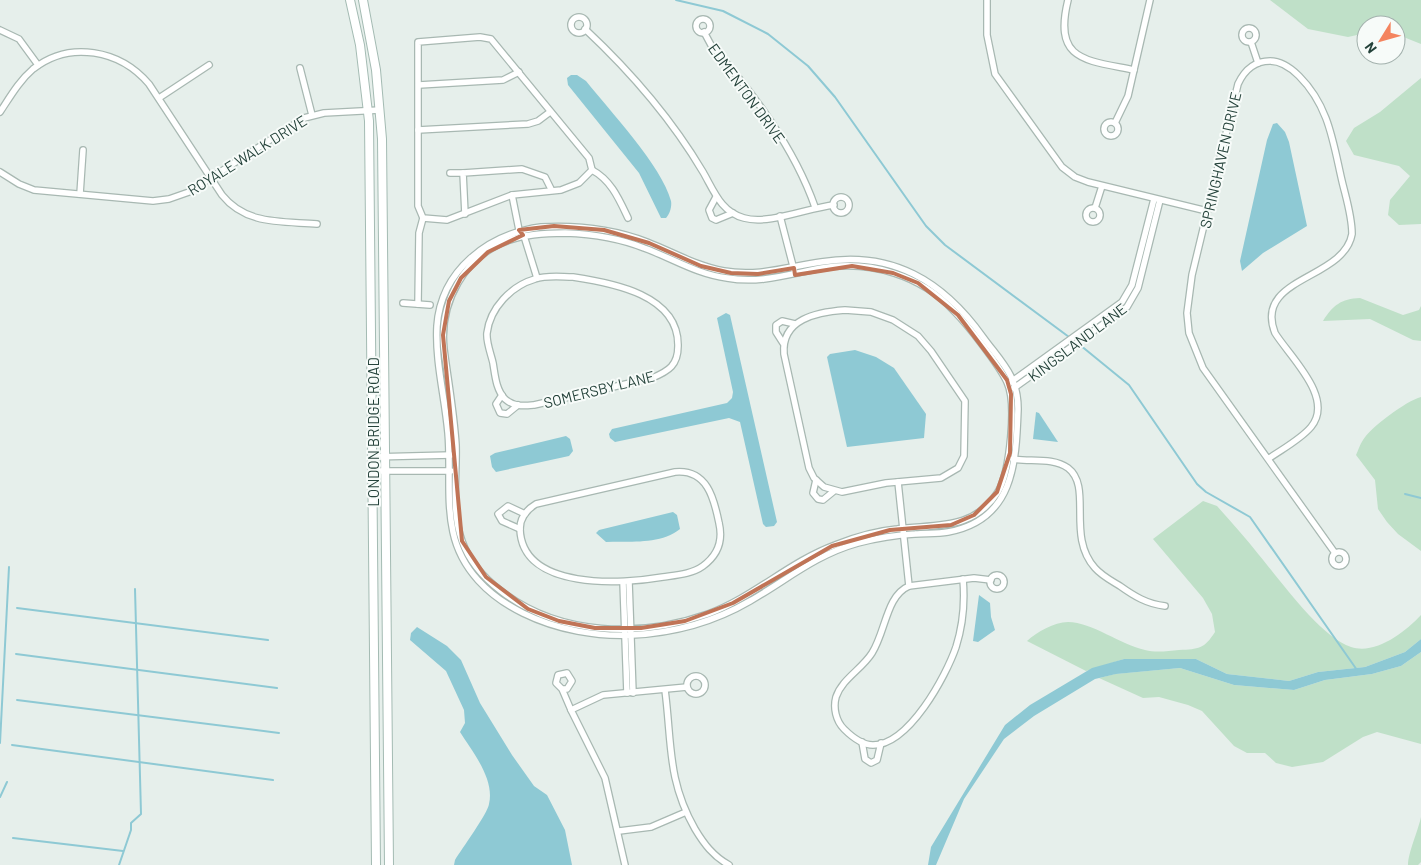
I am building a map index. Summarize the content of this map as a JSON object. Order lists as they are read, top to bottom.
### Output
{
  "streets": {
    "main road": ["LONDON BRIDGE ROAD"],
    "street": [
      "EDMENTON DRIVE",
      "ROYALE WALK DRIVE",
      "SPRINGHAVEN DRIVE",
      "KINGSLAND LANE",
      "SOMERSBY LANE"
    ]
  },
  "crossings": [
    ["ROYALE WALK DRIVE", "LONDON BRIDGE ROAD"]
  ],
  "north": "bottom left"
}
